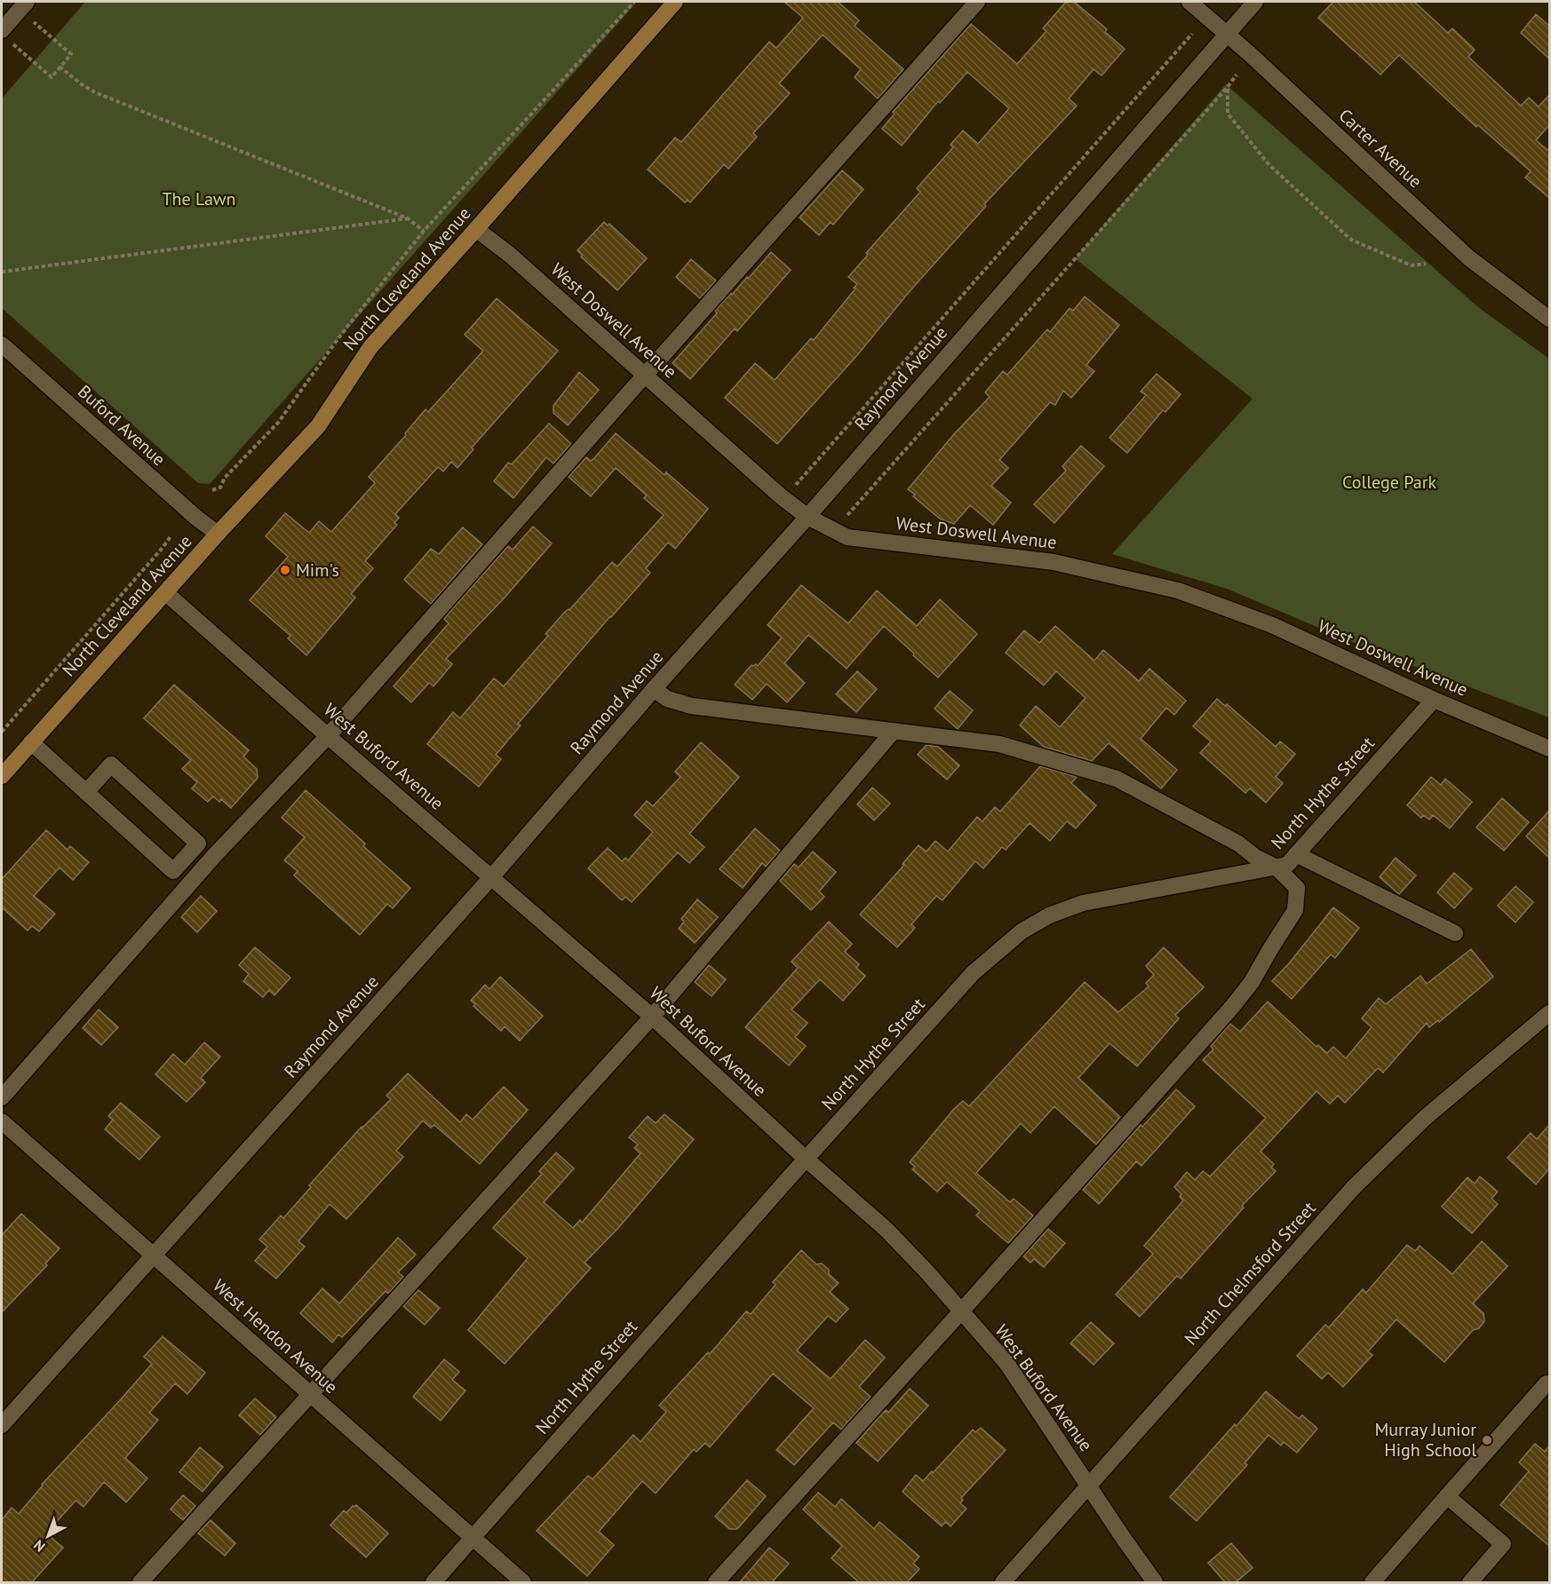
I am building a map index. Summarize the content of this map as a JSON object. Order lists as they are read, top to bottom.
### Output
{
  "streets": {
    "main road": ["North Cleveland Avenue"],
    "street": [
      "Carter Avenue",
      "West Doswell Avenue",
      "Raymond Avenue",
      "Buford Avenue",
      "West Buford Avenue",
      "North Hythe Street",
      "North Chelmsford Street",
      "West Hendon Avenue"
    ]
  },
  "crossings": [
    ["Carter Avenue", "Raymond Avenue"],
    ["North Cleveland Avenue", "West Doswell Avenue"],
    ["North Cleveland Avenue", "Buford Avenue"],
    ["North Cleveland Avenue", "West Buford Avenue"],
    ["West Doswell Avenue", "Raymond Avenue"],
    ["West Doswell Avenue", "North Hythe Street"],
    ["Raymond Avenue", "West Buford Avenue"],
    ["Raymond Avenue", "West Hendon Avenue"],
    ["West Buford Avenue", "North Hythe Street"],
    ["West Buford Avenue", "North Chelmsford Street"],
    ["North Hythe Street", "West Hendon Avenue"]
  ],
  "parks": ["The Lawn", "College Park"],
  "places": ["Mim's", "Murray Junior High School"],
  "north": "bottom left"
}
